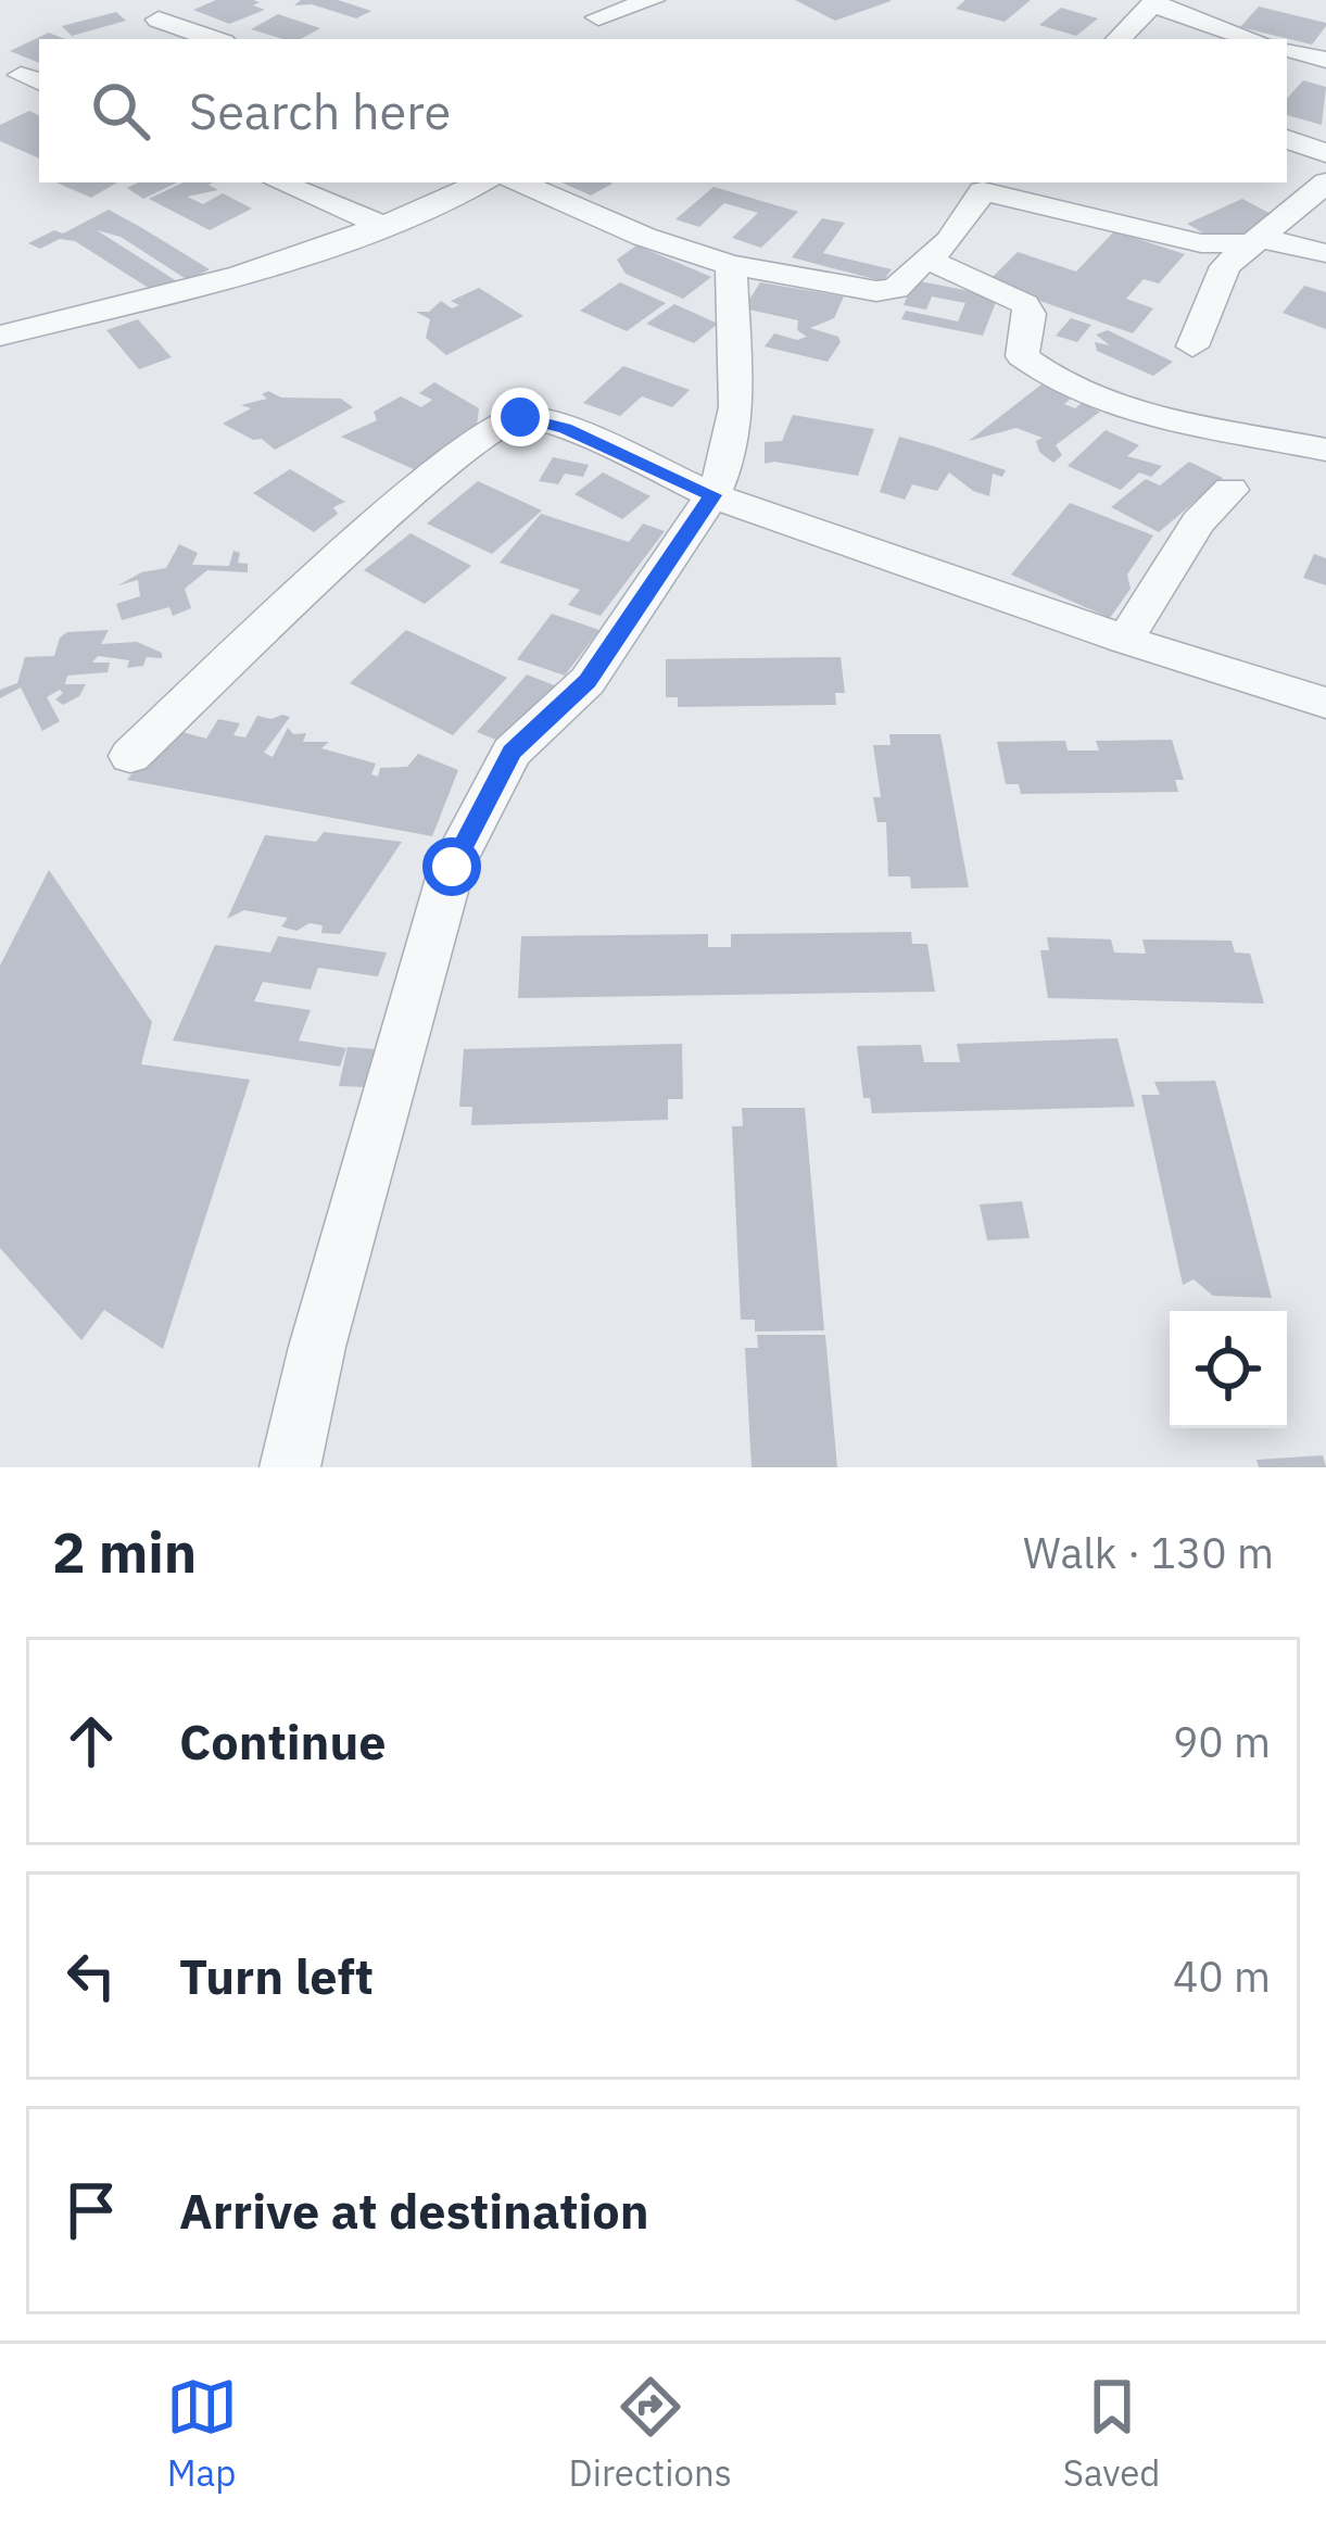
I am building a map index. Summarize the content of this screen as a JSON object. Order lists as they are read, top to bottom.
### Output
{
  "page": {
    "search": "Search here",
    "heading": ["2 min", "Walk · 130 m"],
    "list": [
      ["Continue", "90 m"],
      ["Turn left", "40 m"],
      "Arrive at destination"
    ],
    "nav": ["Map", "Directions", "Saved"]
  }
}
